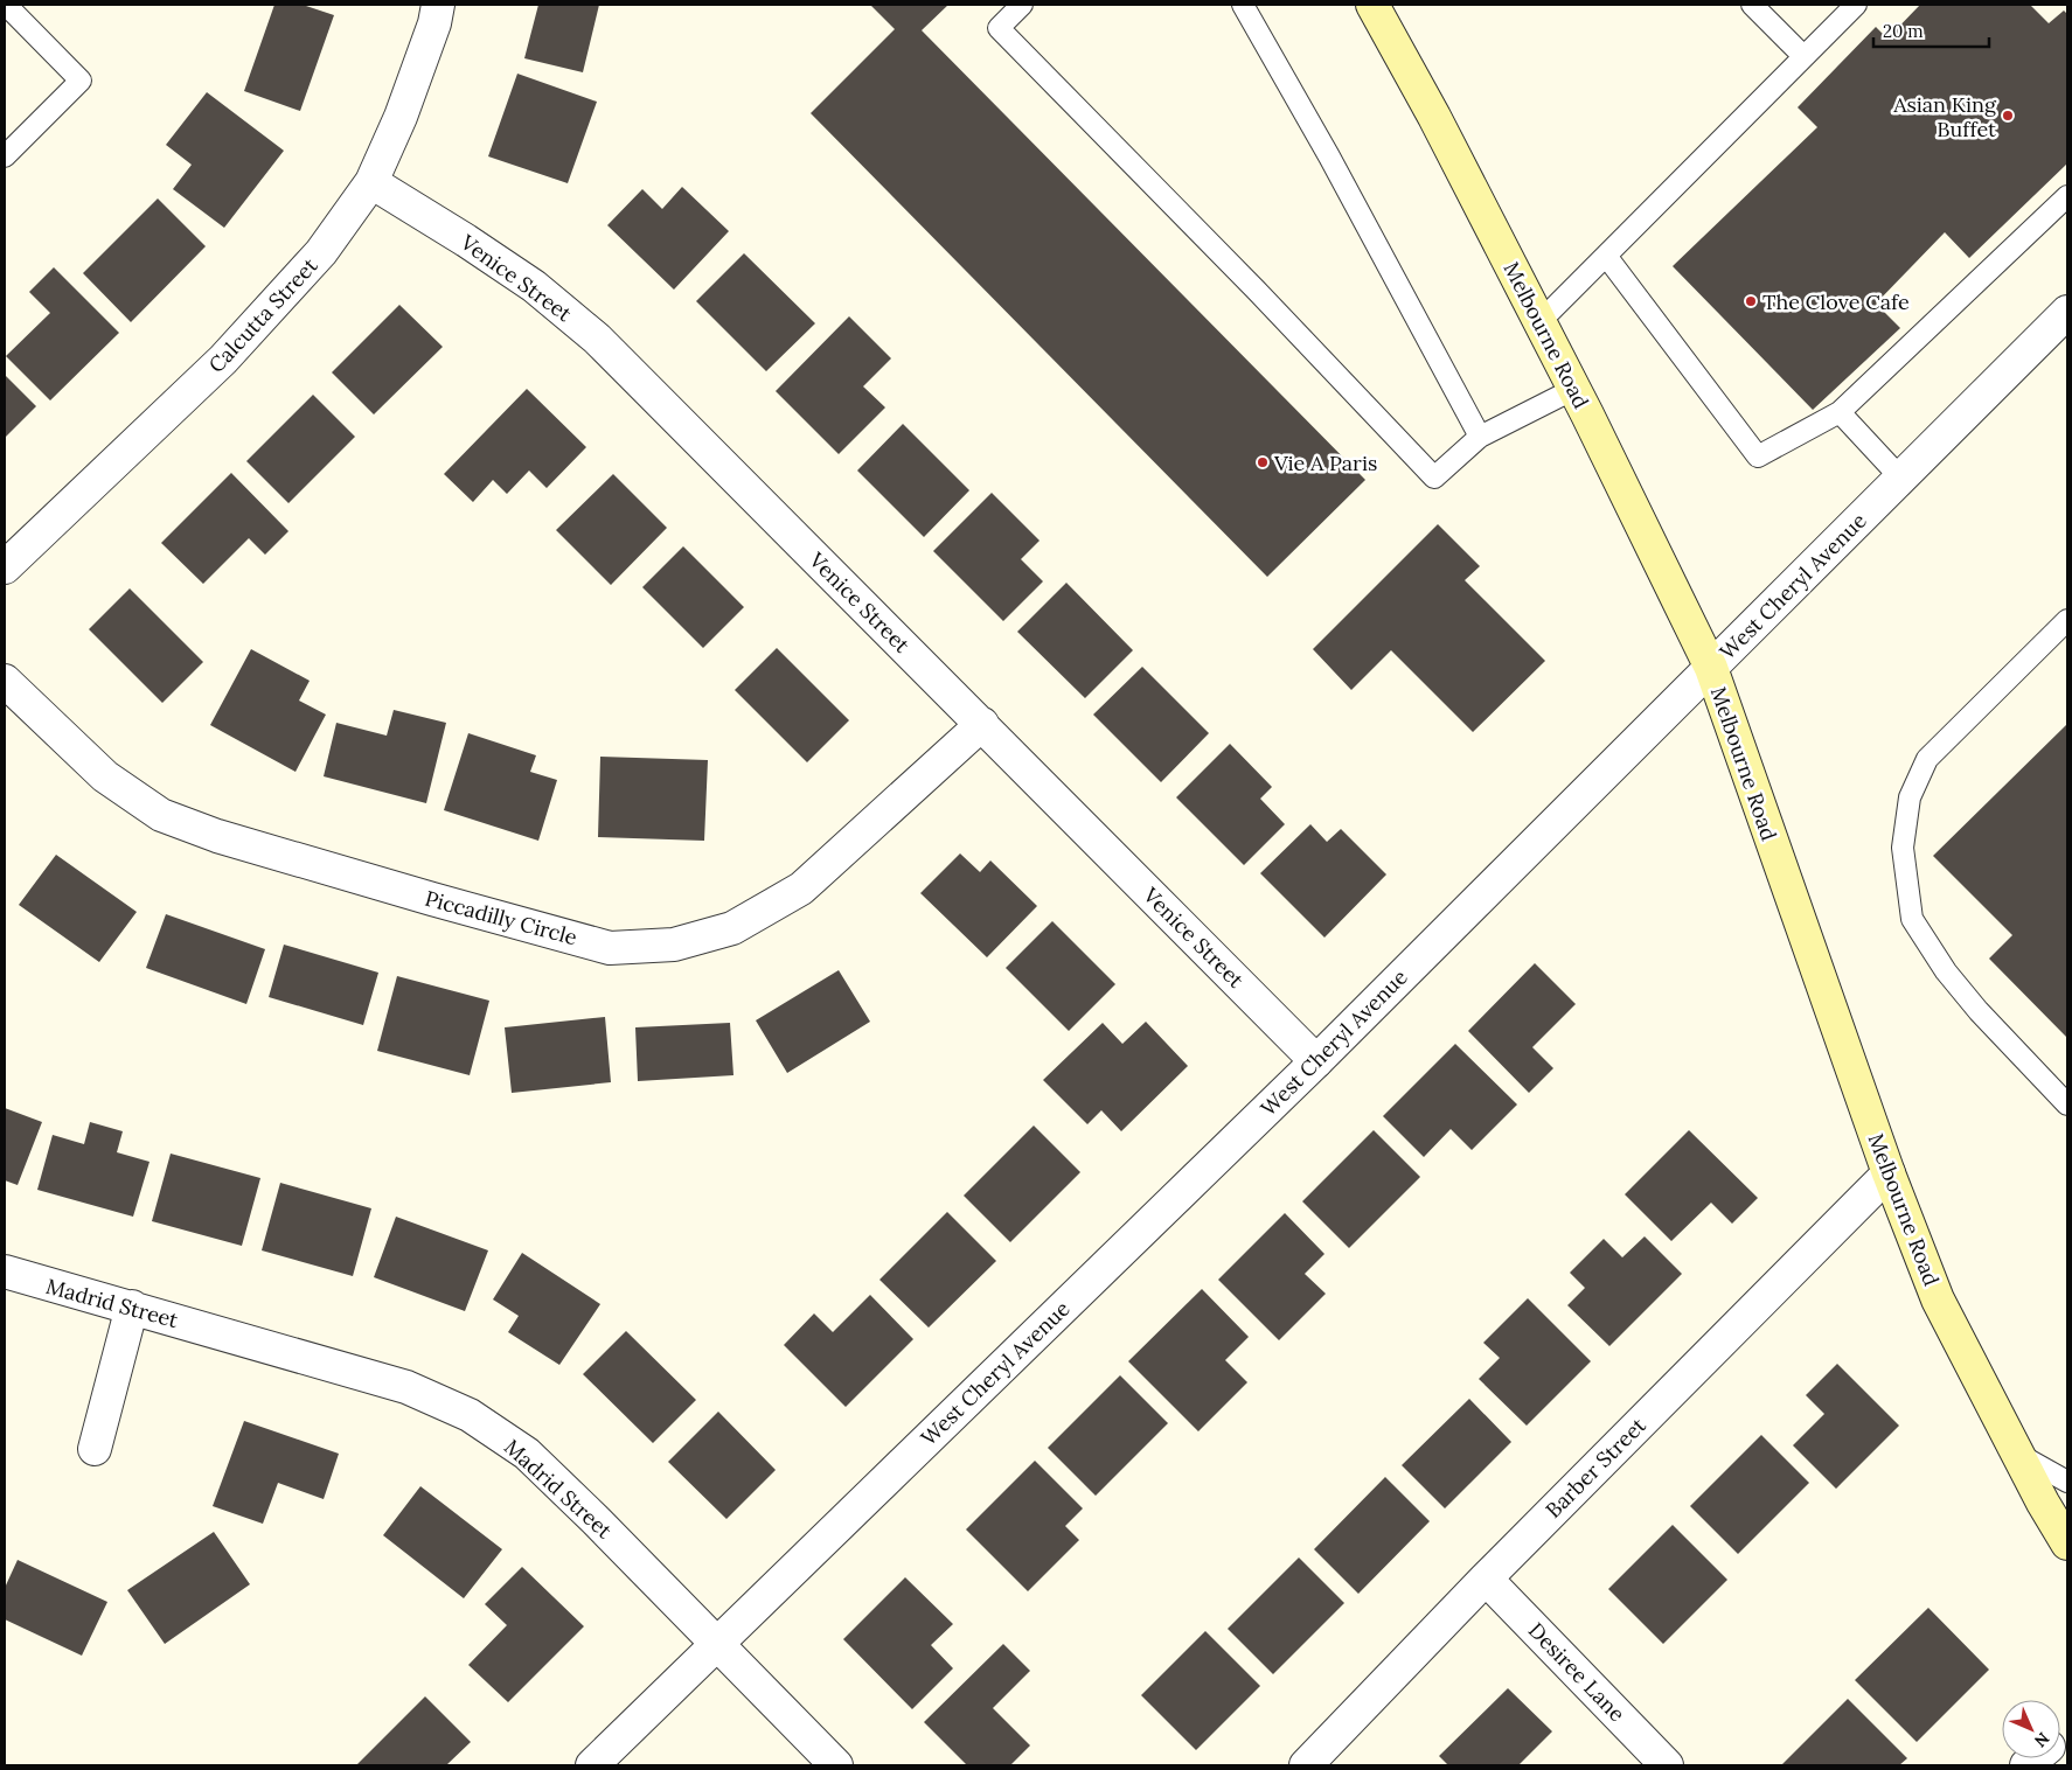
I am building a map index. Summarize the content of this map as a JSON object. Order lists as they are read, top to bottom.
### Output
{
  "streets": {
    "main road": ["Melbourne Road"],
    "street": [
      "Venice Street",
      "Calcutta Street",
      "West Cheryl Avenue",
      "Piccadilly Circle",
      "Madrid Street",
      "Barber Street",
      "Desiree Lane"
    ]
  },
  "crossings": [
    ["Venice Street", "Calcutta Street"],
    ["Venice Street", "West Cheryl Avenue"],
    ["Venice Street", "Piccadilly Circle"],
    ["Melbourne Road", "West Cheryl Avenue"],
    ["Melbourne Road", "Barber Street"],
    ["West Cheryl Avenue", "Madrid Street"],
    ["Barber Street", "Desiree Lane"]
  ],
  "places": ["Asian King Buffet", "The Clove Cafe", "Vie A Paris"],
  "scale_bar": "20 m",
  "north": "bottom right"
}
